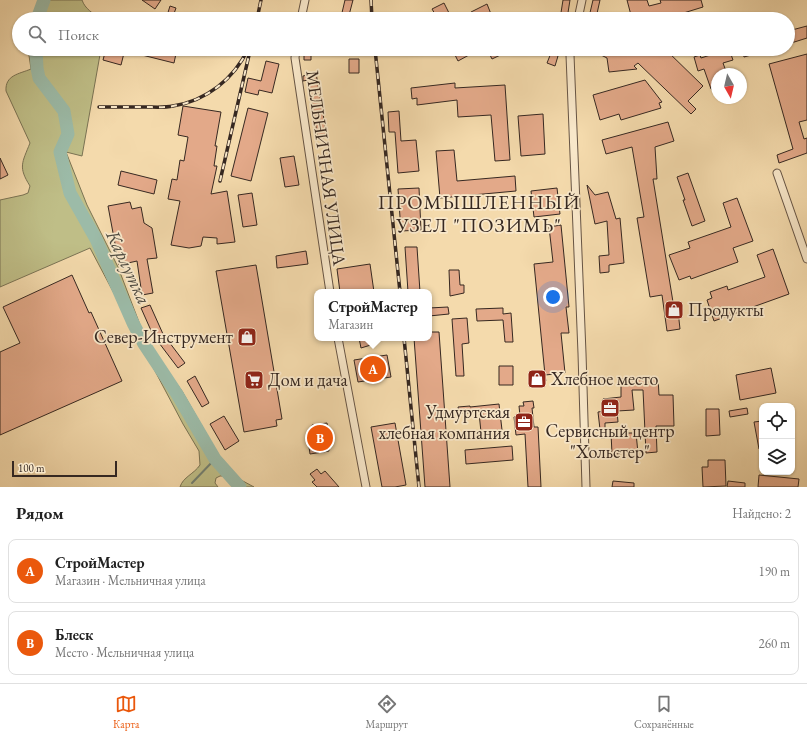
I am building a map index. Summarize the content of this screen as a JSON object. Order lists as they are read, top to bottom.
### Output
{
  "streets": {
    "street": ["МЕЛЬНИЧНАЯ УЛИЦА"]
  },
  "districts": ["ПРОМЫШЛЕННЫЙ УЗЕЛ \"ПОЗИМЬ\""],
  "water": ["Карлутка"],
  "places": {
    "shop": ["Продукты", "Север-Инструмент", "Хлебное место"],
    "supermarket": ["Дом и дача"],
    "office": ["Сервисный центр \"Хольстер\"", "Удмуртская хлебная компания"]
  },
  "scale_bar": "100 m",
  "north": "bottom",
  "page": {
    "search": "Поиск",
    "popup": ["СтройМастер", "Магазин"],
    "pins": ["A", "B"],
    "scale": "100 m",
    "heading": ["Рядом", "Найдено: 2"],
    "list": [
      {
        "mark": "A",
        "name": "СтройМастер",
        "note": "Магазин · Мельничная улица",
        "value": "190 m"
      },
      {
        "mark": "B",
        "name": "Блеск",
        "note": "Место · Мельничная улица",
        "value": "260 m"
      }
    ],
    "nav": ["Карта", "Маршрут", "Сохранённые"]
  }
}
